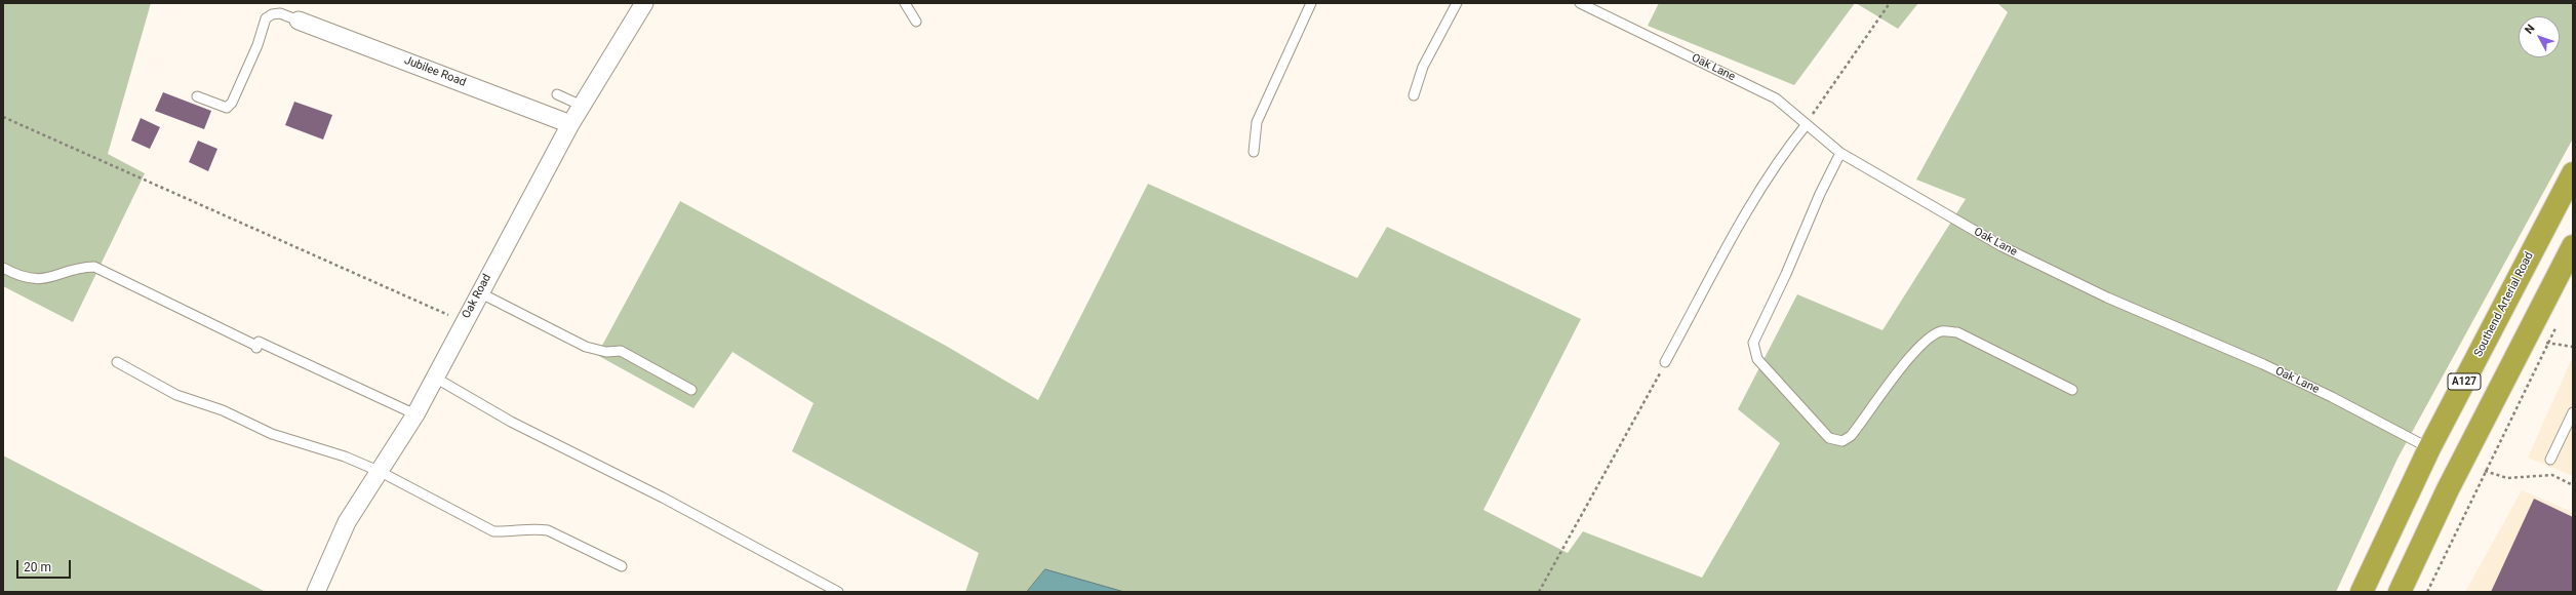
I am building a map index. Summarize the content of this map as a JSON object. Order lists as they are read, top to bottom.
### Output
{
  "streets": {
    "highway": ["Southend Arterial Road", "A127"],
    "street": ["Jubilee Road", "Oak Road"],
    "lane": ["Oak Lane"]
  },
  "crossings": [
    ["Oak Lane", "Southend Arterial Road"],
    ["Jubilee Road", "Oak Road"]
  ],
  "scale_bar": "20 m",
  "north": "top left"
}
